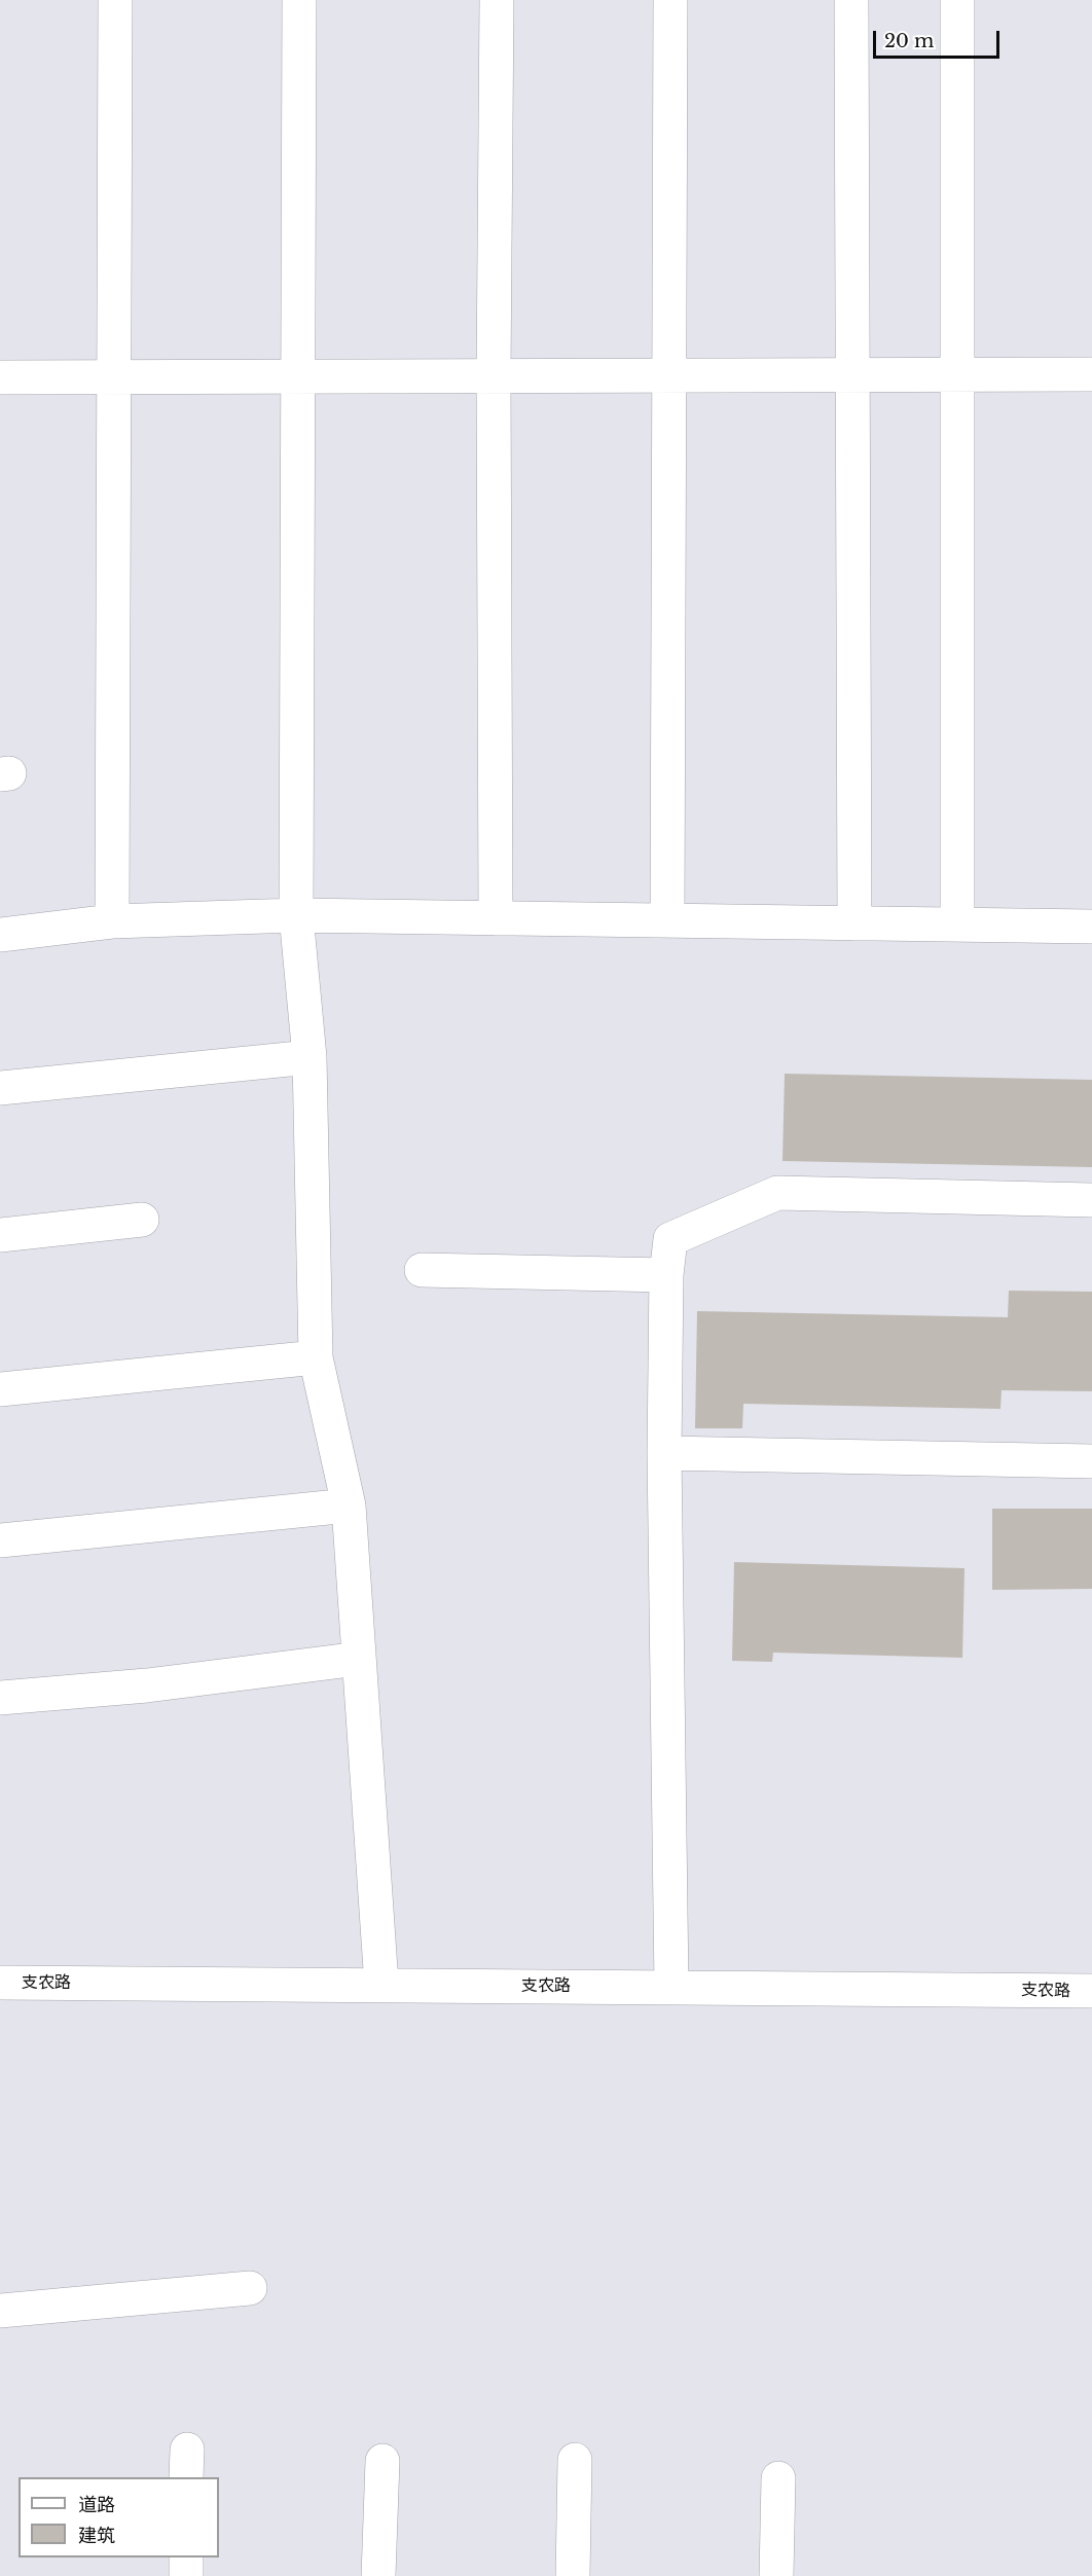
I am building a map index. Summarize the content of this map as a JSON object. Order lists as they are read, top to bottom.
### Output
{
  "streets": {
    "street": ["支农路"]
  },
  "legend": ["道路", "建筑"],
  "scale_bar": "20 m"
}
